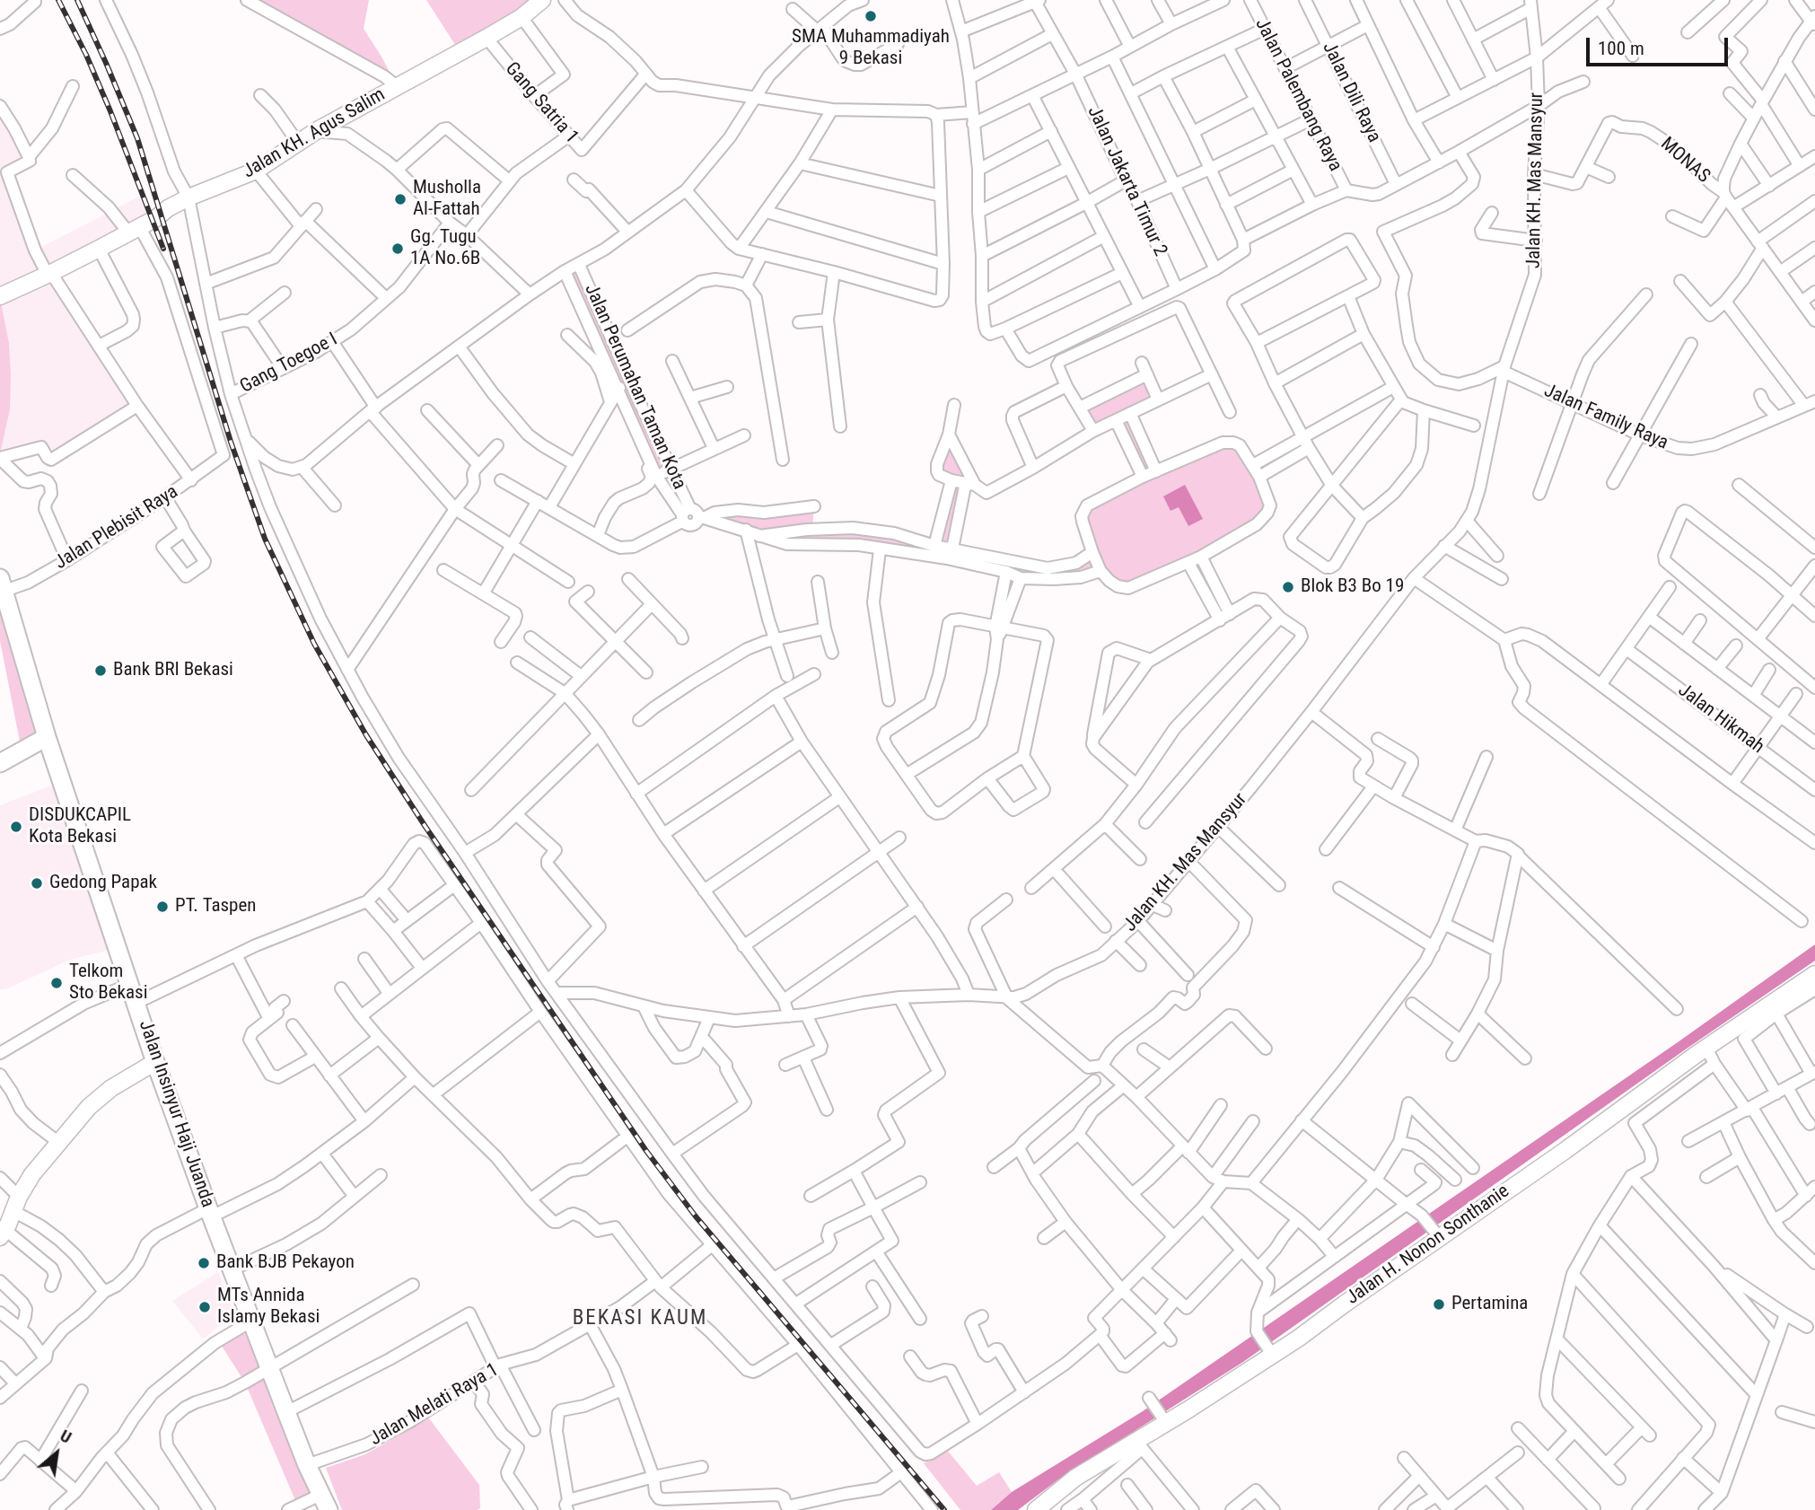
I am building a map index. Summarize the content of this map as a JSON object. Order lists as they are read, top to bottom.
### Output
{
  "streets": {
    "main road": ["Jalan Insinyur Haji Juanda"],
    "street": [
      "Jalan Dili Raya",
      "Jalan Palembang Raya",
      "Gang Satria 1",
      "Jalan KH. Agus Salim",
      "MONAS",
      "Jalan KH. Mas Mansyur",
      "Jalan Jakarta Timur 2",
      "Gang Toegoe I",
      "Jalan Perumahan Taman Kota",
      "Jalan Family Raya",
      "Jalan Plebisit Raya",
      "Jalan Hikmah",
      "Jalan H. Nonon Sonthanie",
      "Jalan Melati Raya 1"
    ]
  },
  "crossings": [
    ["Gang Satria 1", "Jalan KH. Agus Salim"],
    ["Jalan KH. Agus Salim", "Jalan Plebisit Raya"],
    ["MONAS", "Jalan KH. Mas Mansyur"],
    ["Jalan KH. Mas Mansyur", "Jalan Family Raya"],
    ["Jalan Plebisit Raya", "Jalan Insinyur Haji Juanda"],
    ["Jalan Insinyur Haji Juanda", "Jalan Melati Raya 1"]
  ],
  "districts": ["BEKASI KAUM"],
  "places": [
    "SMA Muhammadiyah 9 Bekasi",
    "Musholla Al-Fattah",
    "Gg. Tugu 1A No.6B",
    "Blok B3 Bo 19",
    "Bank BRI Bekasi",
    "DISDUKCAPIL Kota Bekasi",
    "Gedong Papak",
    "PT. Taspen",
    "Telkom Sto Bekasi",
    "Bank BJB Pekayon",
    "Pertamina",
    "MTs Annida Islamy Bekasi"
  ],
  "scale_bar": "100 m",
  "north": "top right"
}
